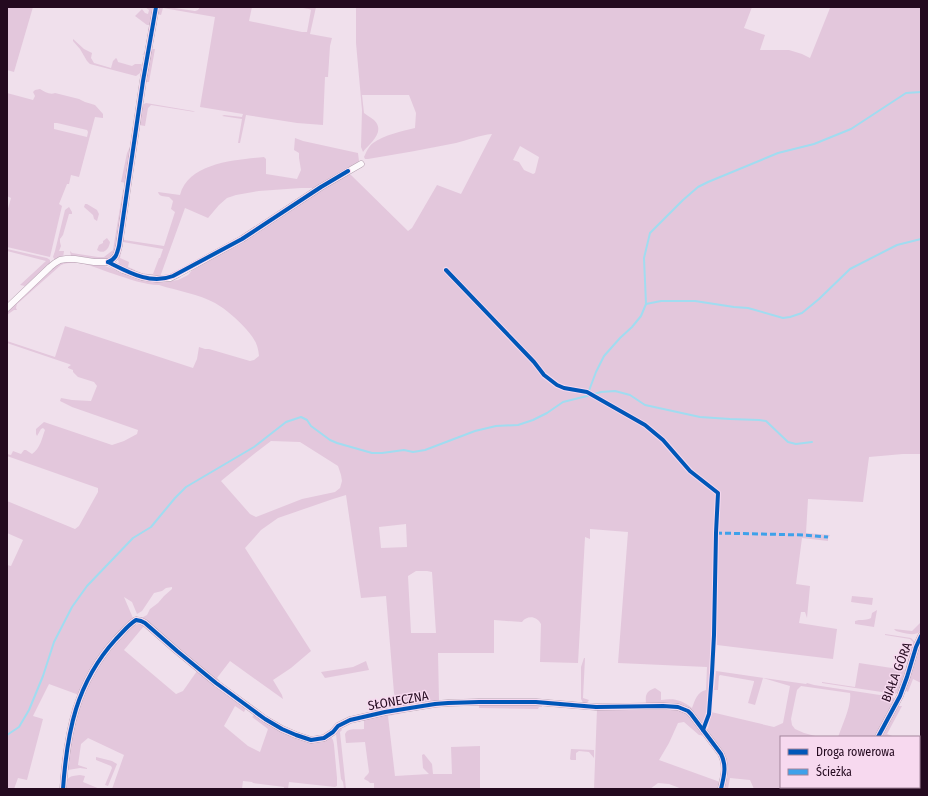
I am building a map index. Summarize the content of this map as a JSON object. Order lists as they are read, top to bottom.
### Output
{
  "streets": {
    "street": ["BIAŁA GÓRA", "SŁONECZNA"]
  },
  "legend": ["Droga rowerowa", "Ścieżka"]
}
